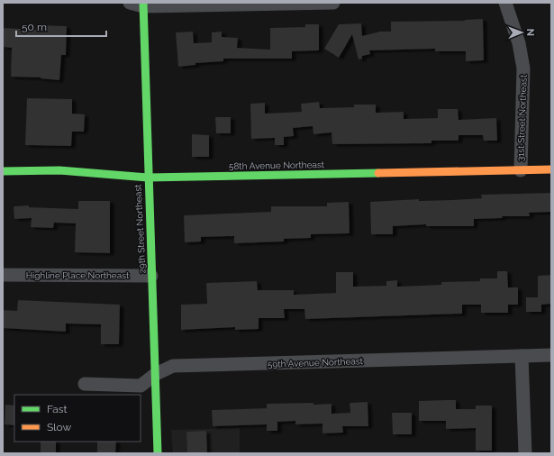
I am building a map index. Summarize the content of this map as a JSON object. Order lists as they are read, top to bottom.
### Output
{
  "streets": {
    "street": [
      "31st Street Northeast",
      "58th Avenue Northeast",
      "29th Street Northeast",
      "Highline Place Northeast",
      "59th Avenue Northeast"
    ]
  },
  "crossings": [
    ["31st Street Northeast", "58th Avenue Northeast"],
    ["58th Avenue Northeast", "29th Street Northeast"],
    ["29th Street Northeast", "Highline Place Northeast"],
    ["29th Street Northeast", "59th Avenue Northeast"]
  ],
  "legend": ["Fast", "Slow"],
  "scale_bar": "50 m",
  "north": "right"
}
